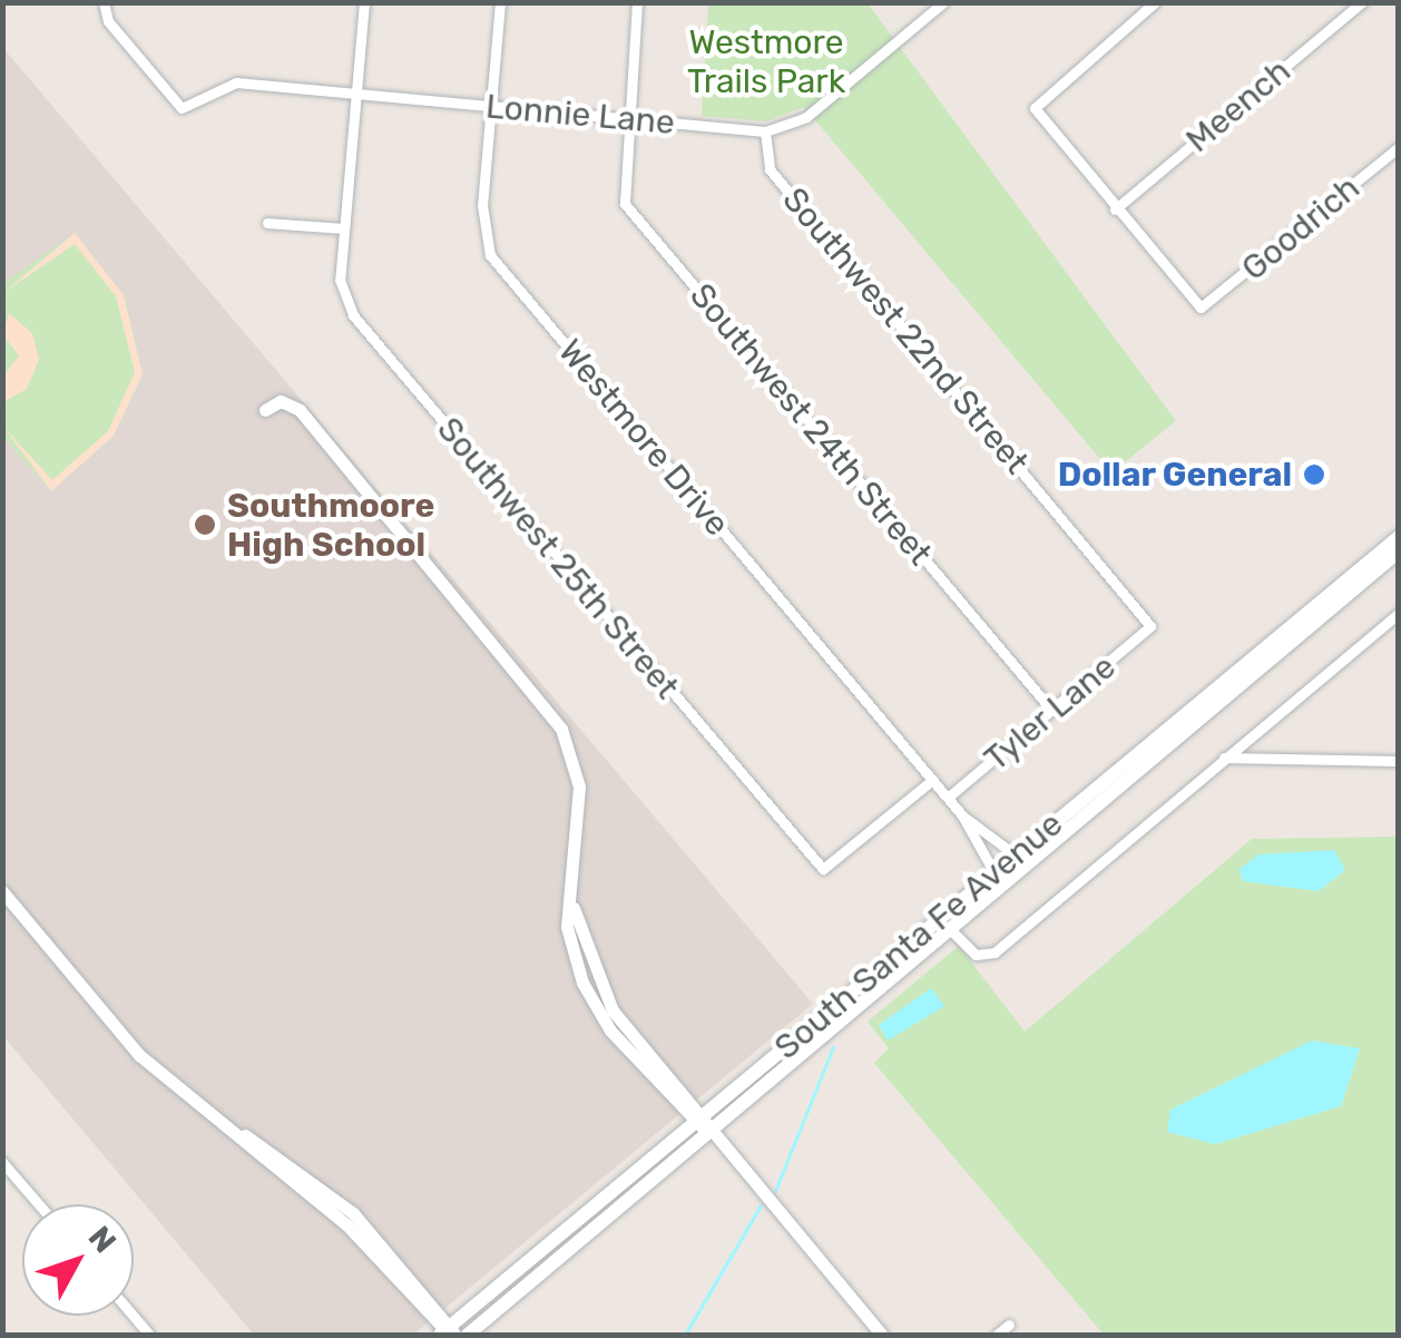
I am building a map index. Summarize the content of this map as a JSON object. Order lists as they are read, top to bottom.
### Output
{
  "streets": {
    "main road": ["South Santa Fe Avenue"],
    "street": [
      "Meench",
      "Lonnie Lane",
      "Goodrich",
      "Southwest 22nd Street",
      "Southwest 24th Street",
      "Westmore Drive",
      "Southwest 25th Street",
      "Tyler Lane"
    ]
  },
  "crossings": [
    ["Meench", "Goodrich"],
    ["Lonnie Lane", "Southwest 22nd Street"],
    ["Lonnie Lane", "Southwest 24th Street"],
    ["Lonnie Lane", "Westmore Drive"],
    ["Lonnie Lane", "Southwest 25th Street"],
    ["Southwest 22nd Street", "Tyler Lane"],
    ["Southwest 24th Street", "Tyler Lane"],
    ["Westmore Drive", "Southwest 25th Street"],
    ["Westmore Drive", "Tyler Lane"],
    ["Westmore Drive", "South Santa Fe Avenue"]
  ],
  "parks": ["Westmore Trails Park"],
  "places": ["Dollar General", "Southmoore High School"],
  "north": "top right"
}
